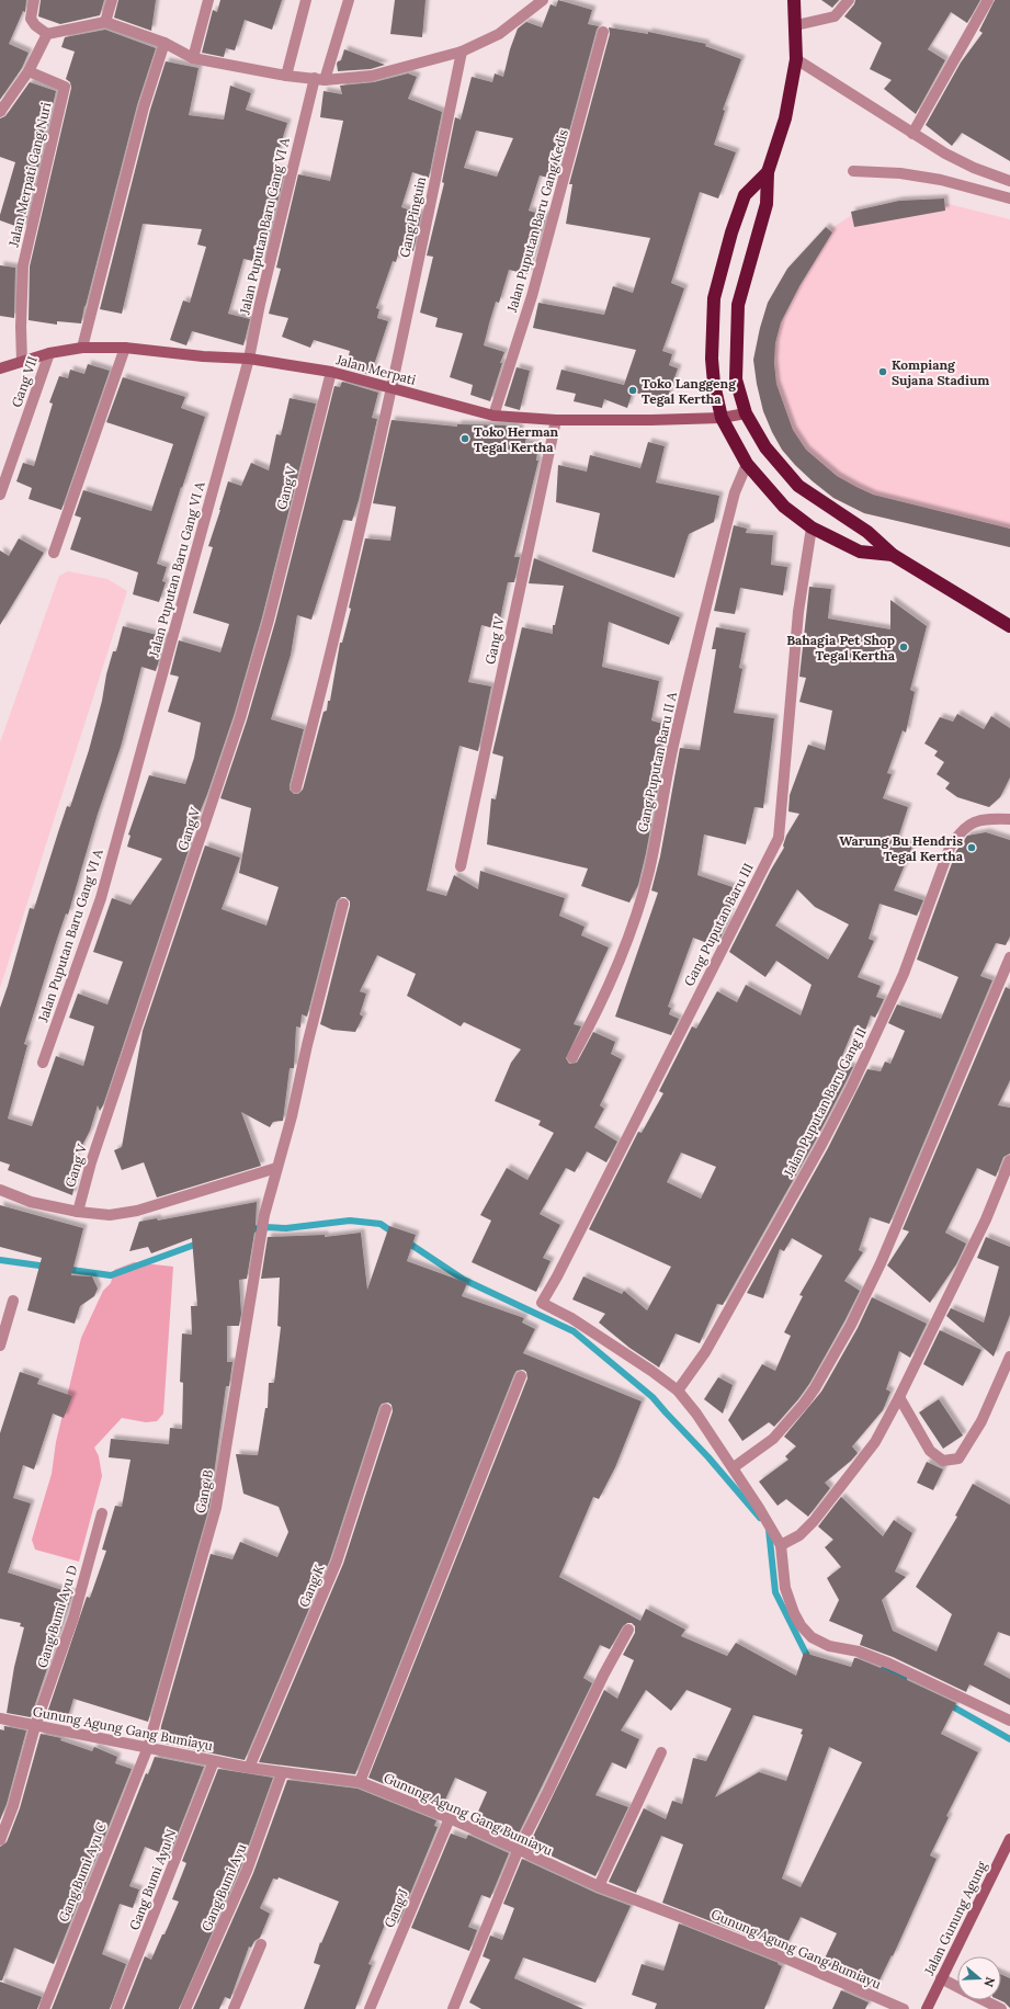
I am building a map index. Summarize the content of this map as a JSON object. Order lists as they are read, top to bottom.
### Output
{
  "streets": {
    "street": [
      "Jalan Merpati Gang Nuri",
      "Gang Pinguin",
      "Jalan Puputan Baru Gang Kedis",
      "Jalan Puputan Baru Gang VI A",
      "Jalan Merpati",
      "Gang VII",
      "Gang V",
      "Gang IV",
      "Gang Puputan Baru II A",
      "Gang Puputan Baru III",
      "Jalan Puputan Baru Gang II",
      "Gang B",
      "Gang K",
      "Gang Bumi Ayu D",
      "Gunung Agung Gang Bumiayu",
      "Gang Bumi Ayu C",
      "Gang Bumi Ayu N",
      "Gang Bumi Ayu",
      "Gang J",
      "Jalan Gunung Agung"
    ]
  },
  "crossings": [
    ["Jalan Merpati Gang Nuri", "Jalan Merpati"],
    ["Gang Pinguin", "Jalan Merpati"],
    ["Jalan Puputan Baru Gang Kedis", "Jalan Merpati"],
    ["Jalan Puputan Baru Gang VI A", "Jalan Merpati"],
    ["Jalan Merpati", "Gang VII"],
    ["Jalan Merpati", "Gang V"],
    ["Jalan Merpati", "Gang IV"],
    ["Gang Puputan Baru III", "Jalan Puputan Baru Gang II"],
    ["Gang B", "Gunung Agung Gang Bumiayu"],
    ["Gang B", "Gang Bumi Ayu C"],
    ["Gang K", "Gunung Agung Gang Bumiayu"],
    ["Gang Bumi Ayu D", "Gunung Agung Gang Bumiayu"],
    ["Gunung Agung Gang Bumiayu", "Gang Bumi Ayu C"],
    ["Gunung Agung Gang Bumiayu", "Gang Bumi Ayu N"],
    ["Gunung Agung Gang Bumiayu", "Gang Bumi Ayu"],
    ["Gunung Agung Gang Bumiayu", "Gang J"]
  ],
  "places": [
    "Kompiang Sujana Stadium",
    "Toko Langgeng Tegal Kertha",
    "Toko Herman Tegal Kertha",
    "Bahagia Pet Shop Tegal Kertha",
    "Warung Bu Hendris Tegal Kertha"
  ],
  "north": "right"
}
